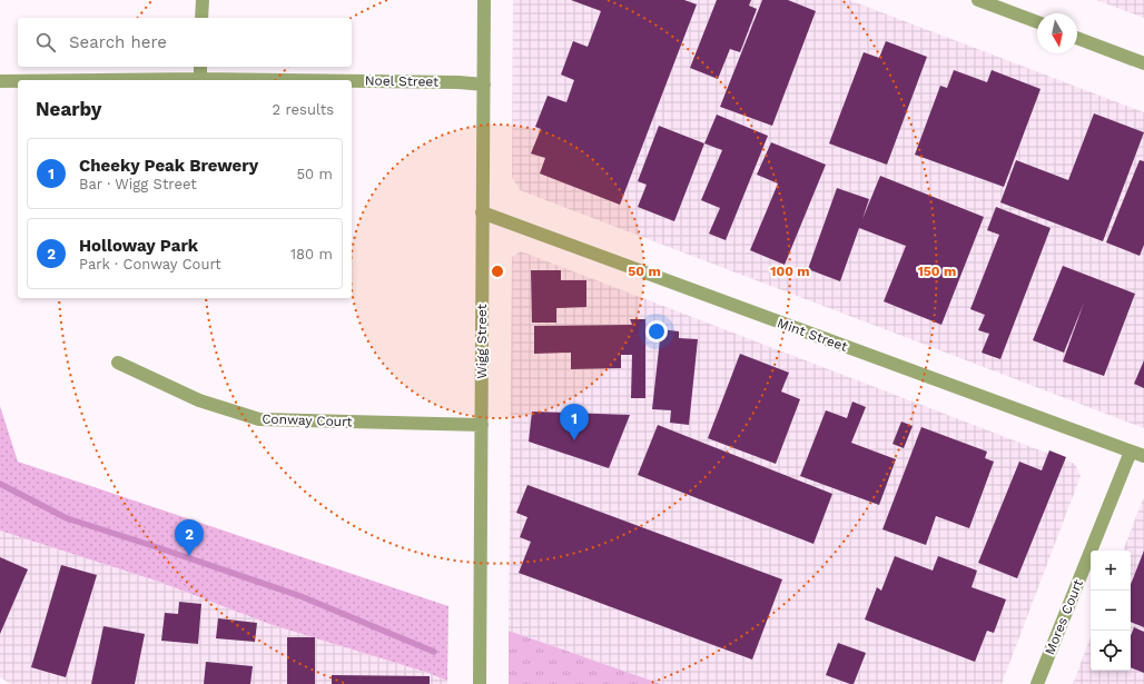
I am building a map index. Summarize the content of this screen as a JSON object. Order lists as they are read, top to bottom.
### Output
{
  "streets": {
    "street": [
      "Noel Street",
      "Mint Street",
      "Wigg Street",
      "Conway Court",
      "Mores Court"
    ]
  },
  "crossings": [
    ["Noel Street", "Wigg Street"],
    ["Mint Street", "Wigg Street"],
    ["Mint Street", "Mores Court"],
    ["Wigg Street", "Conway Court"]
  ],
  "north": "bottom",
  "page": {
    "search": "Search here",
    "heading": ["Nearby", "2 results"],
    "list": [
      {
        "mark": "1",
        "name": "Cheeky Peak Brewery",
        "note": "Bar · Wigg Street",
        "value": "50 m"
      },
      {
        "mark": "2",
        "name": "Holloway Park",
        "note": "Park · Conway Court",
        "value": "180 m"
      }
    ],
    "pins": ["1", "2"],
    "map_buttons": ["+", "−"]
  },
  "rings": ["50 m", "100 m", "150 m"]
}
